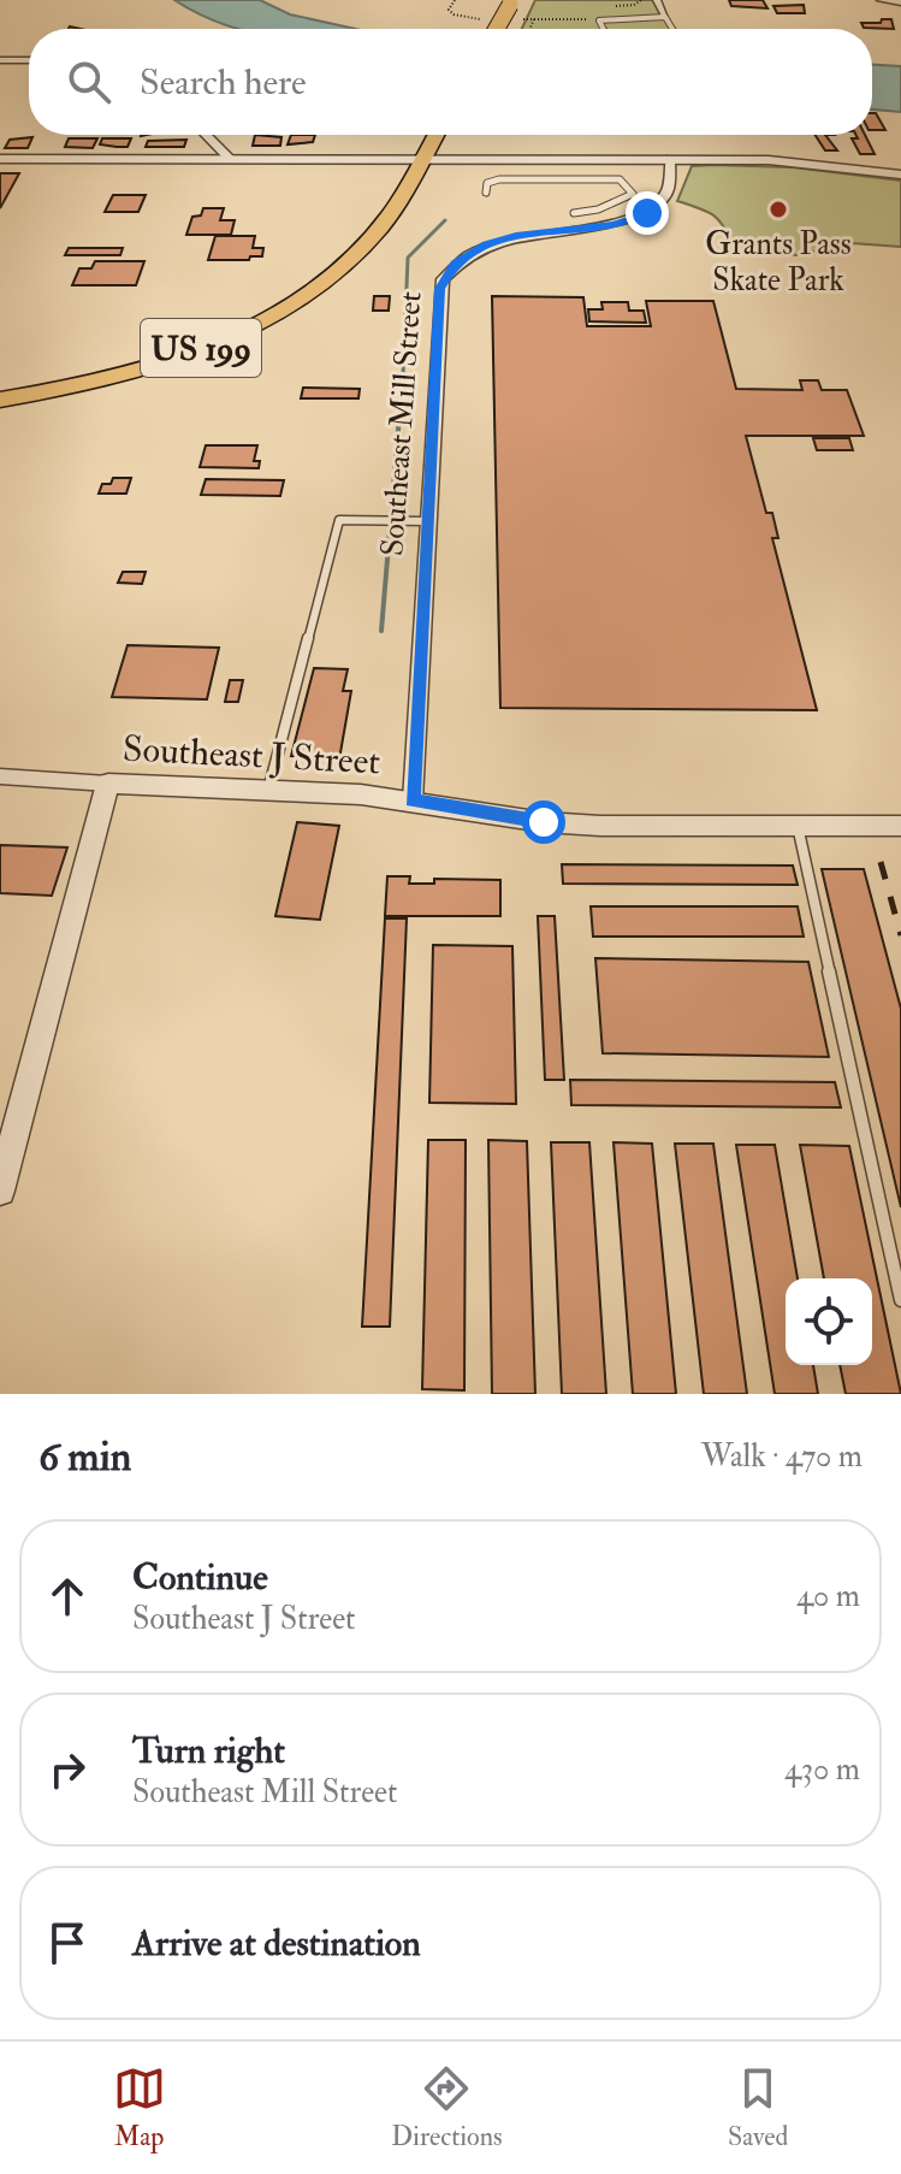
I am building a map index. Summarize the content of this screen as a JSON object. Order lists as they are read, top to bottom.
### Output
{
  "streets": {
    "highway": ["US 199"],
    "street": ["Southeast Mill Street", "Southeast J Street"]
  },
  "crossings": [
    ["Southeast Mill Street", "Southeast J Street"]
  ],
  "places": ["Grants Pass Skate Park"],
  "page": {
    "search": "Search here",
    "heading": ["6 min", "Walk · 470 m"],
    "list": [
      ["Continue", "Southeast J Street", "40 m"],
      ["Turn right", "Southeast Mill Street", "430 m"],
      "Arrive at destination"
    ],
    "nav": ["Map", "Directions", "Saved"]
  }
}
